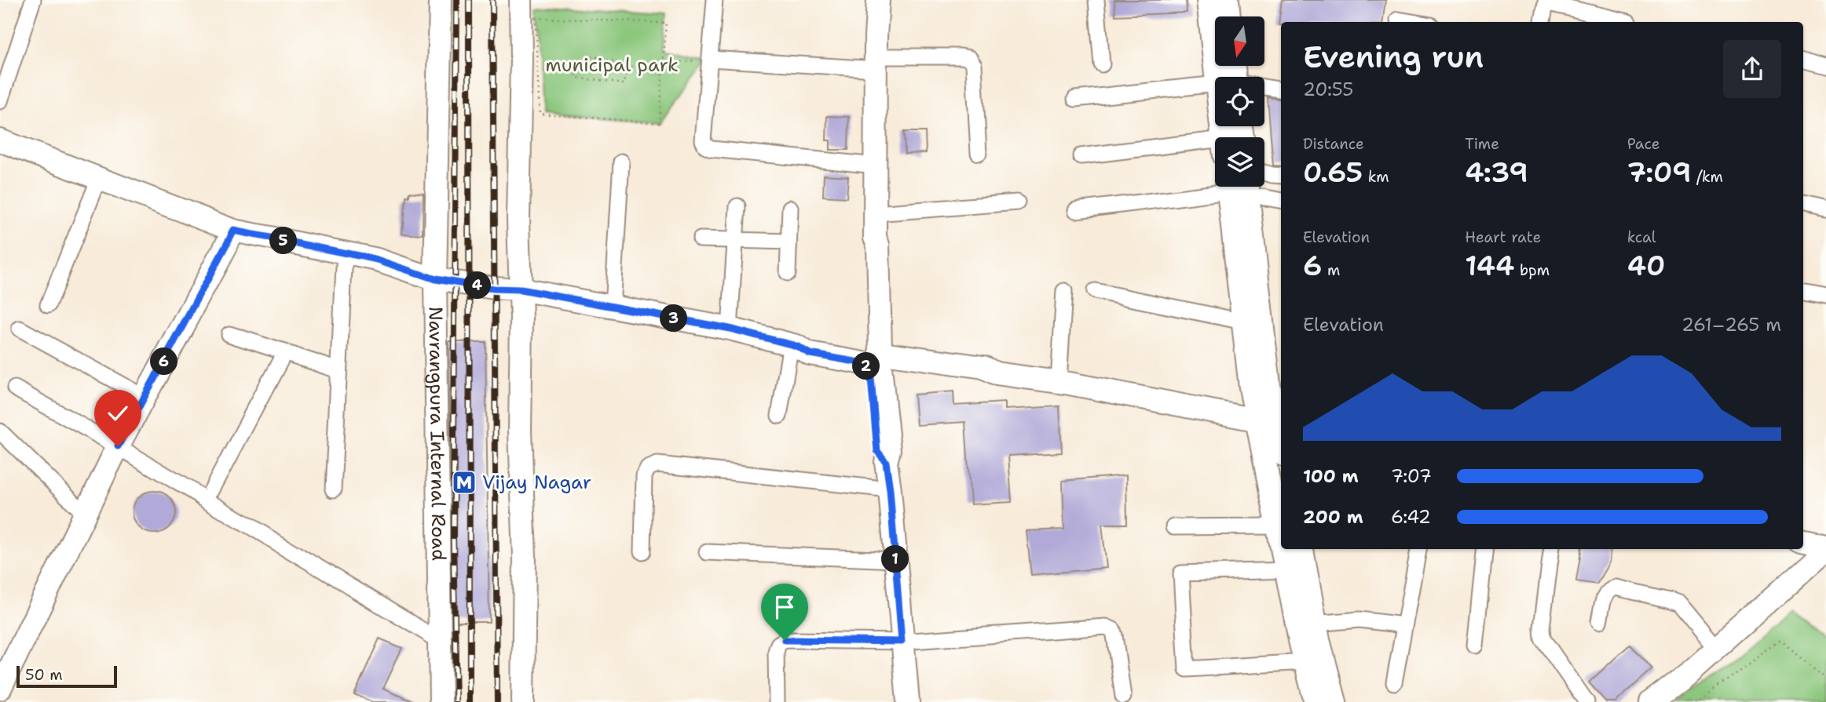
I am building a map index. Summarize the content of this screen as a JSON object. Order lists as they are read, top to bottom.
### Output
{
  "streets": {
    "street": ["Navrangpura Internal Road"]
  },
  "parks": ["municipal park"],
  "places": {
    "metro station": ["Vijay Nagar"]
  },
  "scale_bar": "50 m",
  "north": "bottom",
  "page": {
    "heading": ["Evening run", "20:55"],
    "stats": [
      ["Distance", "0.65 km"],
      ["Time", "4:39"],
      ["Pace", "7:09 /km"],
      ["Elevation", "6 m"],
      ["Heart rate", "144 bpm"],
      ["kcal", "40"]
    ],
    "pins": [
      "5",
      "4",
      "3",
      "6",
      "2",
      "1"
    ],
    "chart": ["Elevation", "261–265 m"],
    "list": [
      {
        "name": "100 m",
        "note": "7:07"
      },
      {
        "name": "200 m",
        "note": "6:42"
      }
    ],
    "scale": "50 m"
  }
}
